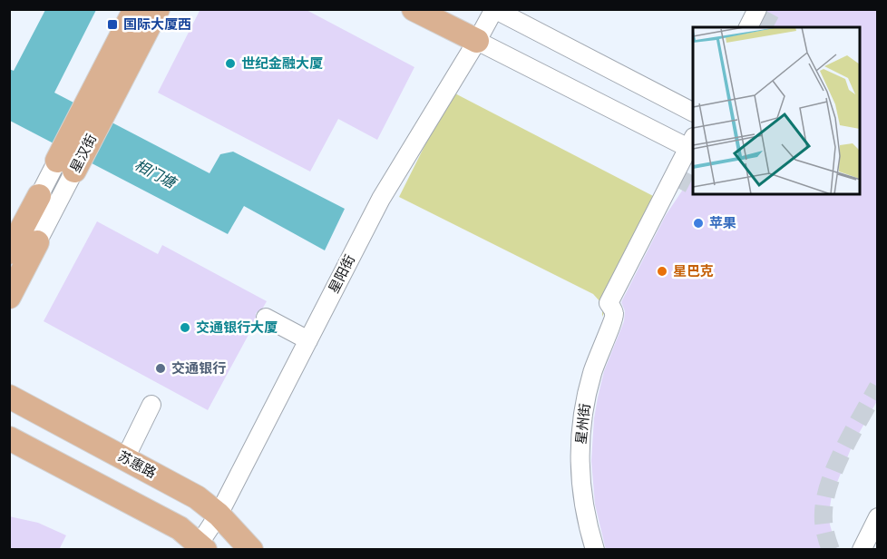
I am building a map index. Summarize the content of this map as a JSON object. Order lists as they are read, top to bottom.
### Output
{
  "streets": {
    "main road": ["星汉街", "苏惠路"],
    "street": ["星阳街", "星州街"]
  },
  "crossings": [
    ["星阳街", "苏惠路"]
  ],
  "water": ["相门塘"],
  "places": {
    "transit": ["国际大厦西"],
    "other": [
      "世纪金融大厦",
      "苹果",
      "星巴克",
      "交通银行大厦",
      "交通银行"
    ]
  }
}
